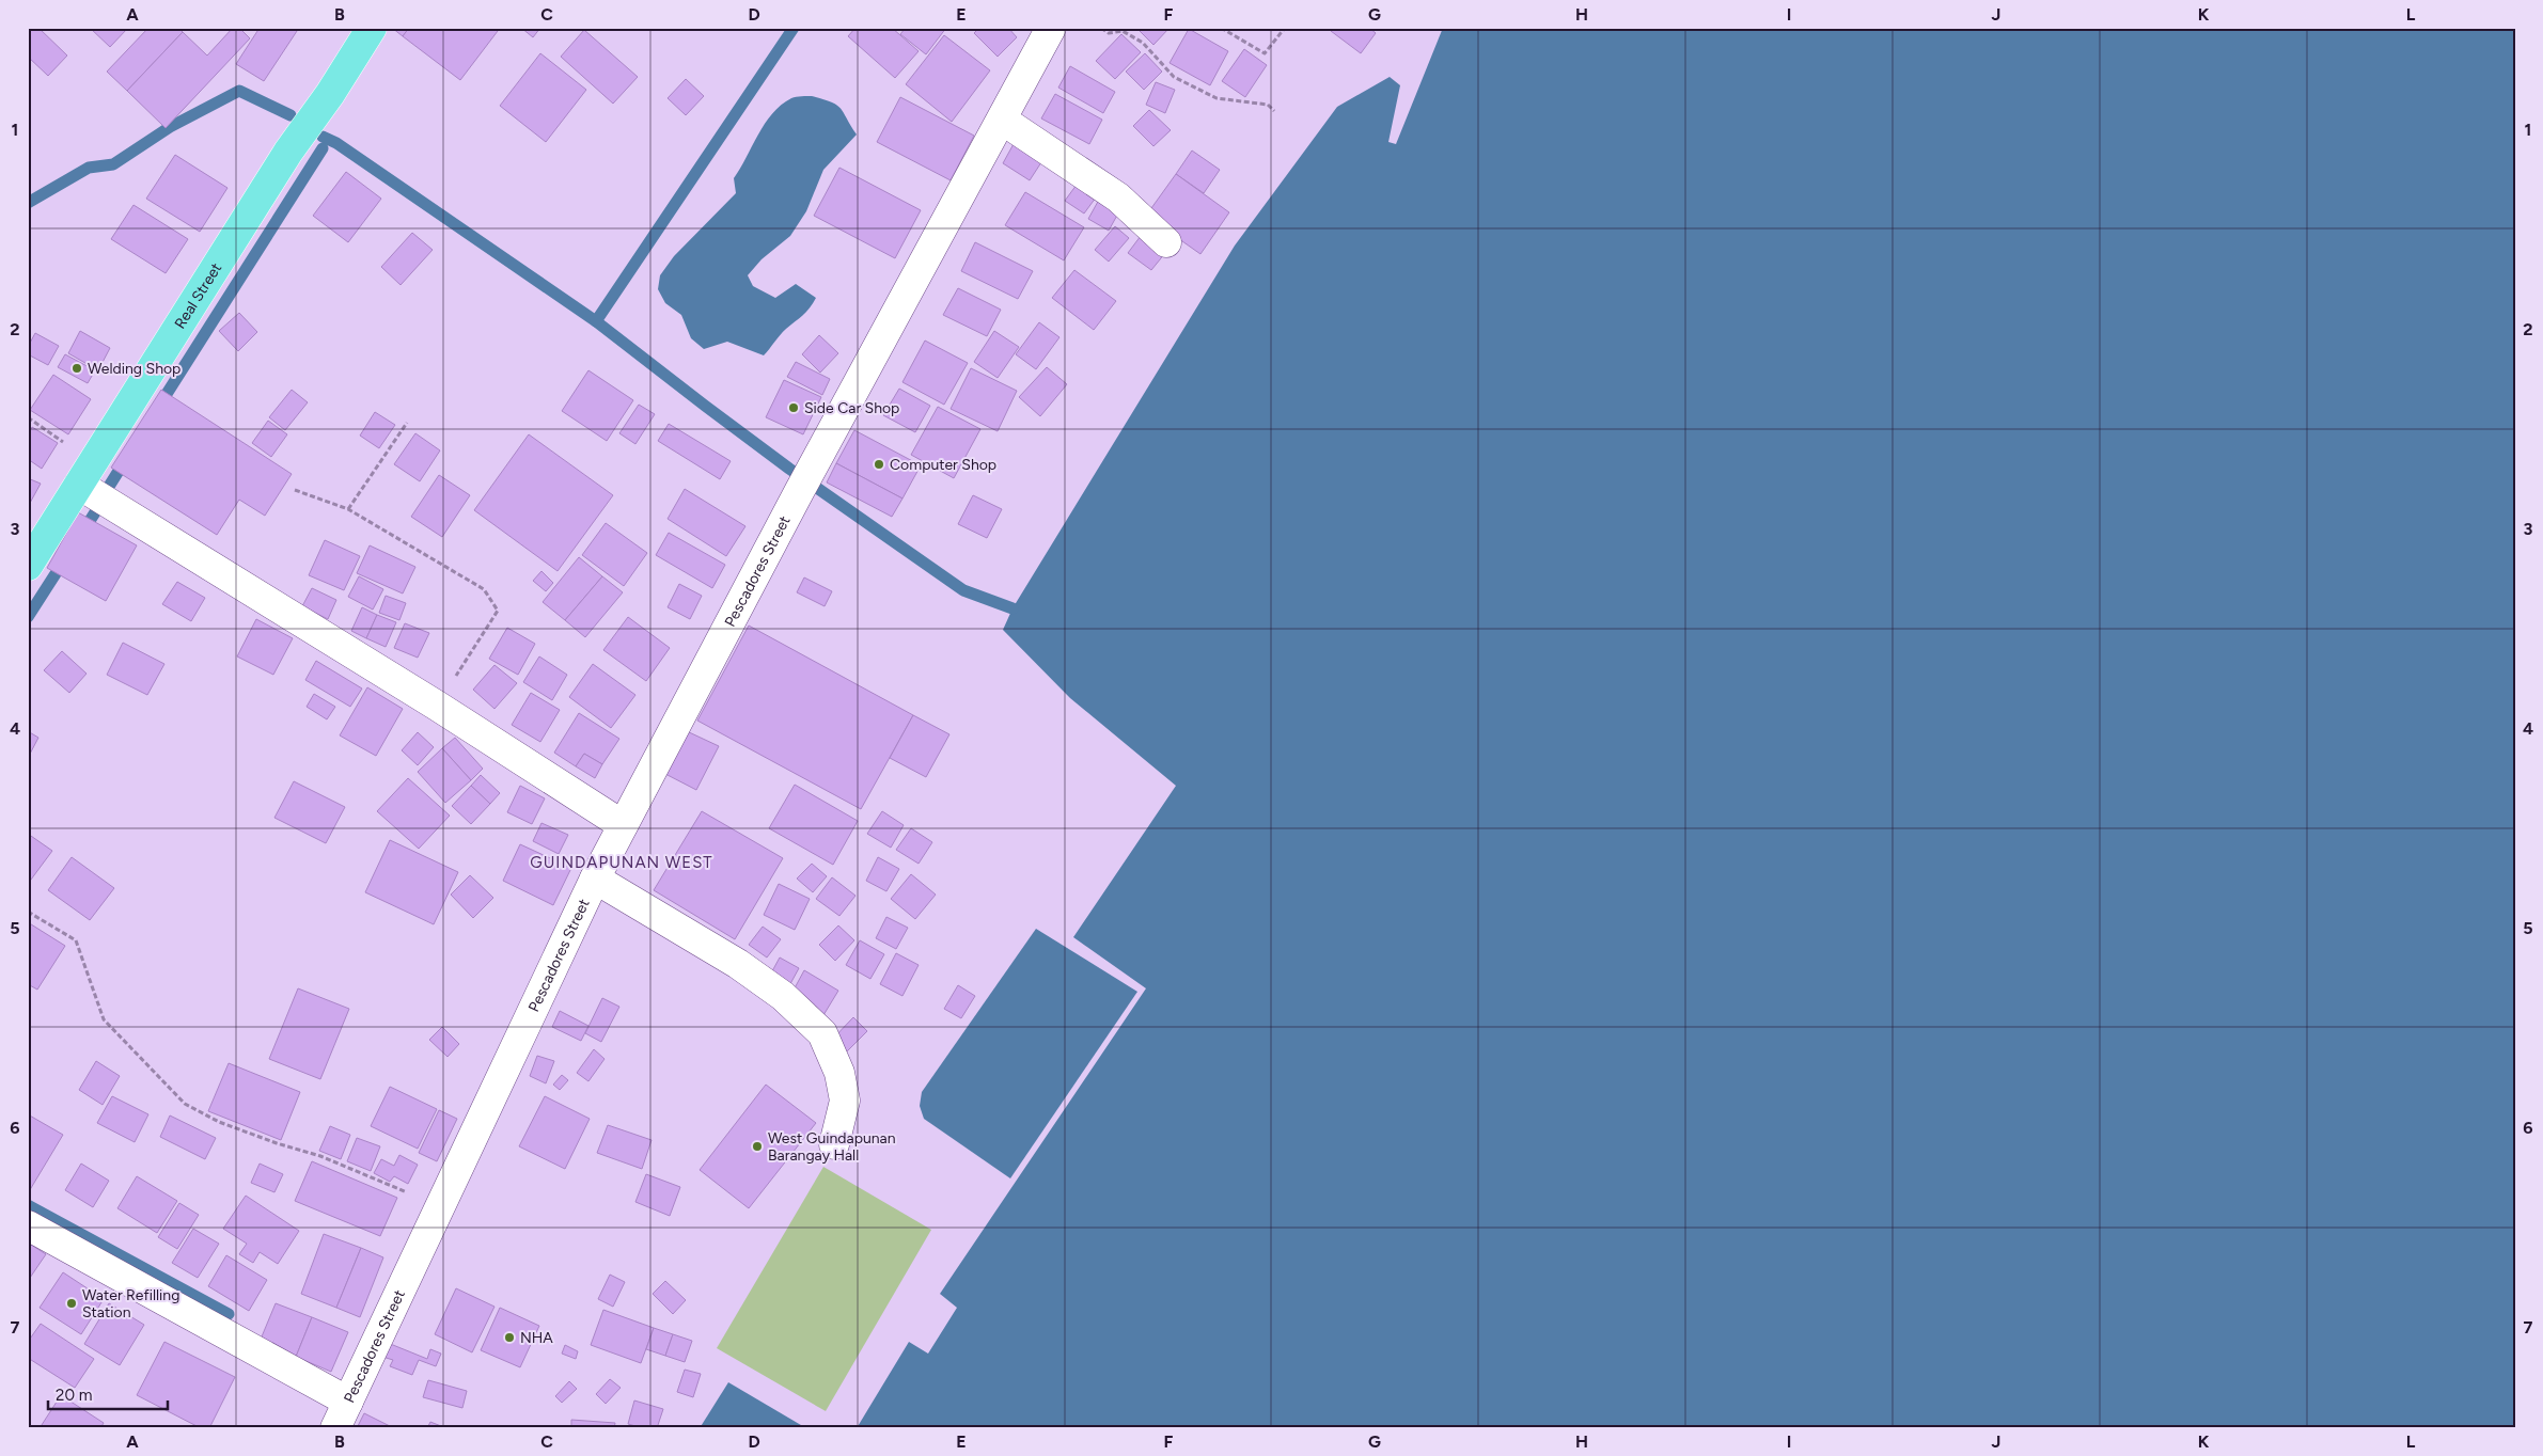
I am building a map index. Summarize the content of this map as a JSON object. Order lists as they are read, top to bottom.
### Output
{
  "streets": {
    "main road": ["Real Street"],
    "street": ["Pescadores Street"]
  },
  "districts": ["GUINDAPUNAN WEST"],
  "places": [
    "Welding Shop",
    "Side Car Shop",
    "Computer Shop",
    "West Guindapunan Barangay Hall",
    "Water Refilling Station",
    "NHA"
  ],
  "scale_bar": "20 m",
  "grid": {
    "columns": [
      "A",
      "B",
      "C",
      "D",
      "E",
      "F",
      "G",
      "H",
      "I",
      "J",
      "K",
      "L"
    ],
    "rows": [
      "1",
      "2",
      "3",
      "4",
      "5",
      "6",
      "7"
    ]
  }
}
